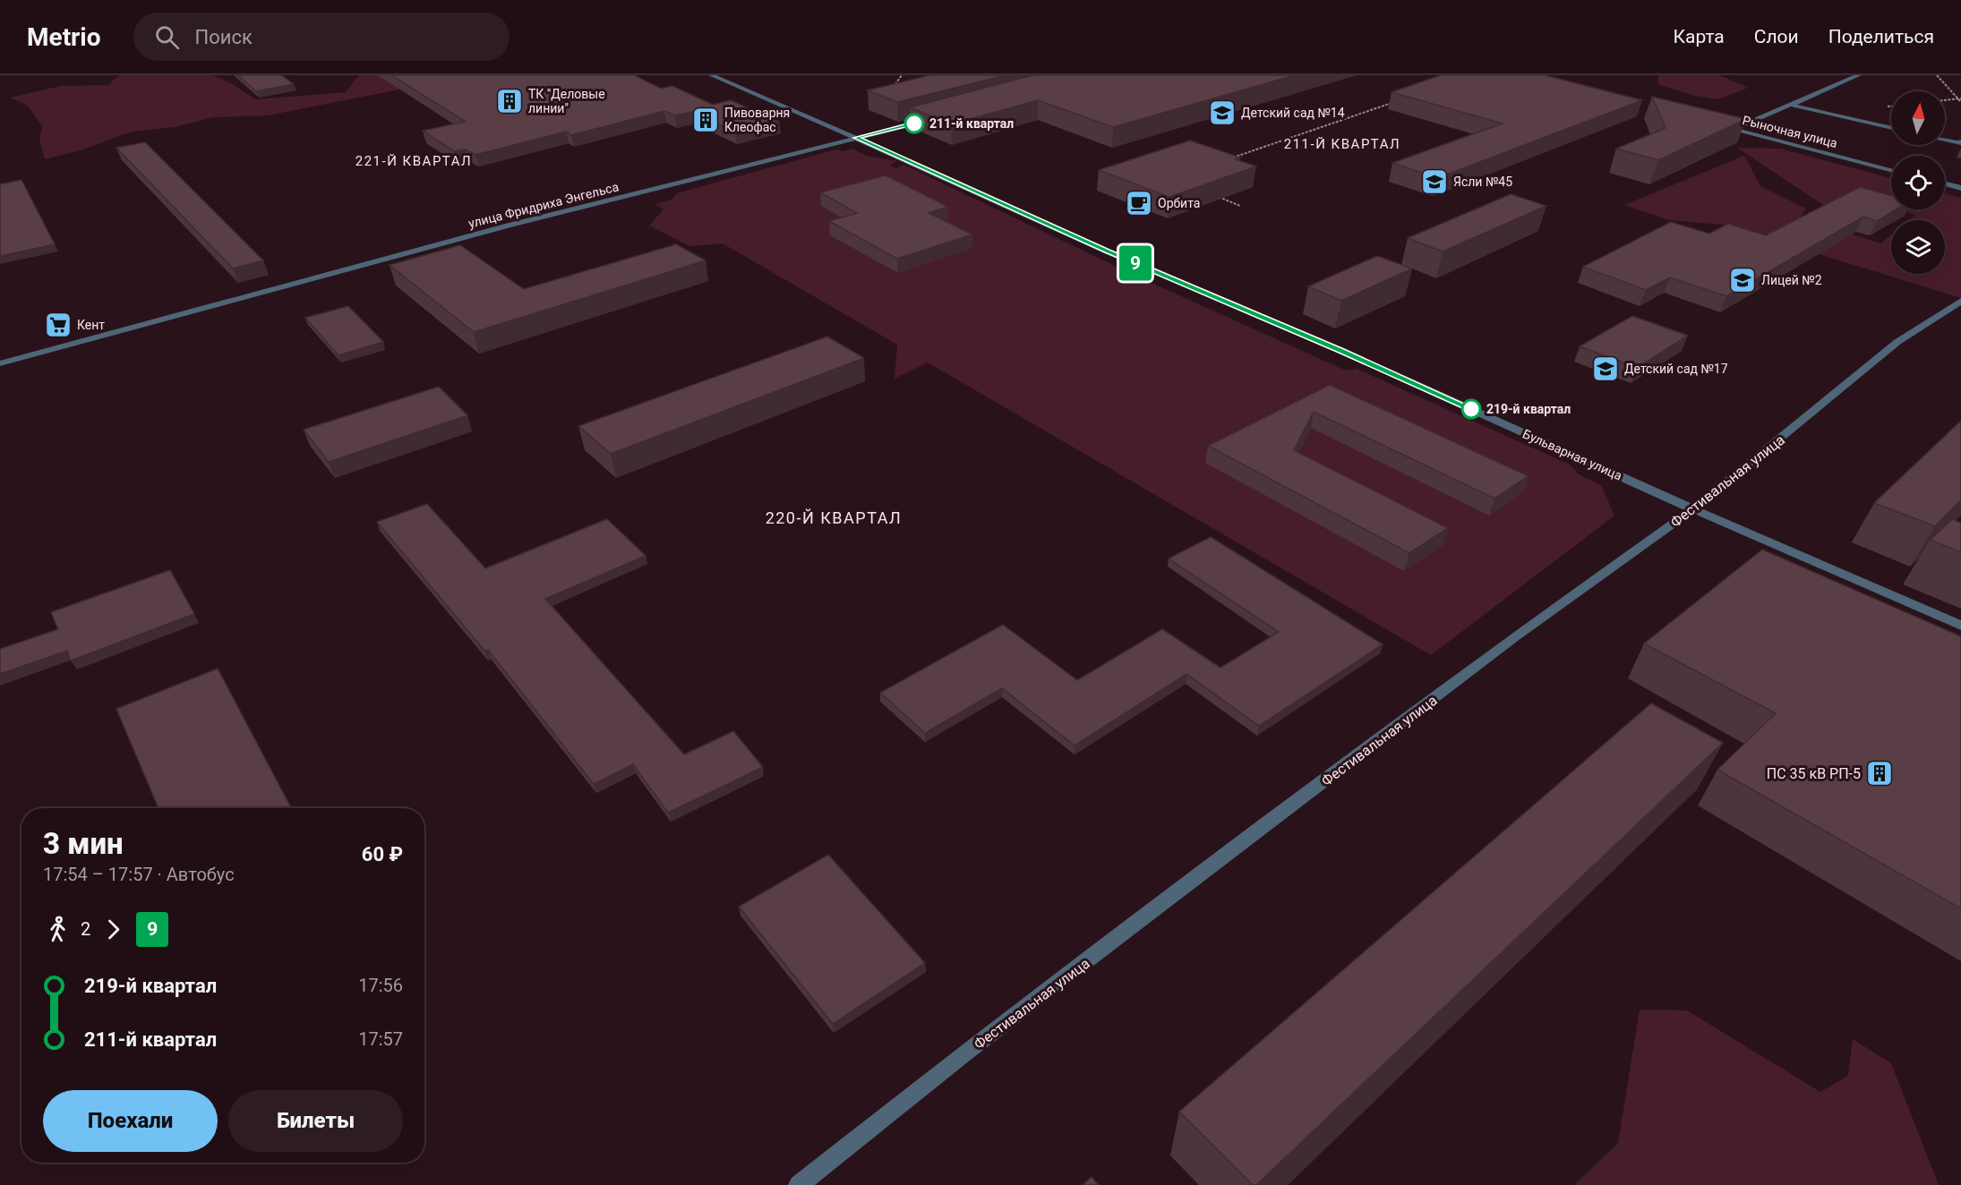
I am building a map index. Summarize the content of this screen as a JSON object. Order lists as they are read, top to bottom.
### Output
{
  "streets": {
    "street": [
      "Рыночная улица",
      "улица Фридриха Энгельса",
      "Бульварная улица",
      "Фестивальная улица"
    ]
  },
  "crossings": [
    ["улица Фридриха Энгельса", "Бульварная улица"],
    ["Бульварная улица", "Фестивальная улица"]
  ],
  "districts": ["211-Й КВАРТАЛ", "221-Й КВАРТАЛ", "220-Й КВАРТАЛ"],
  "places": {
    "building": ["ТК \"Деловые линии\"", "Пивоварня Клеофас", "ПС 35 кВ РП-5"],
    "school or university": [
      "Детский сад №14",
      "Ясли №45",
      "Лицей №2",
      "Детский сад №17"
    ],
    "other": ["211-й квартал", "219-й квартал"],
    "cafe": ["Орбита"],
    "supermarket": ["Кент"]
  },
  "lines": ["bus line 9"],
  "north": "top",
  "page": {
    "header": "Metrio",
    "search": "Поиск",
    "nav": ["Карта", "Слои", "Поделиться"],
    "on_map": "9",
    "heading": ["3 мин", "17:54 – 17:57 · Автобус", "60 ₽"],
    "legs": ["2", "9"],
    "list": [
      {
        "name": "219-й квартал",
        "value": "17:56"
      },
      {
        "name": "211-й квартал",
        "value": "17:57"
      }
    ],
    "buttons": ["Поехали", "Билеты"]
  }
}
